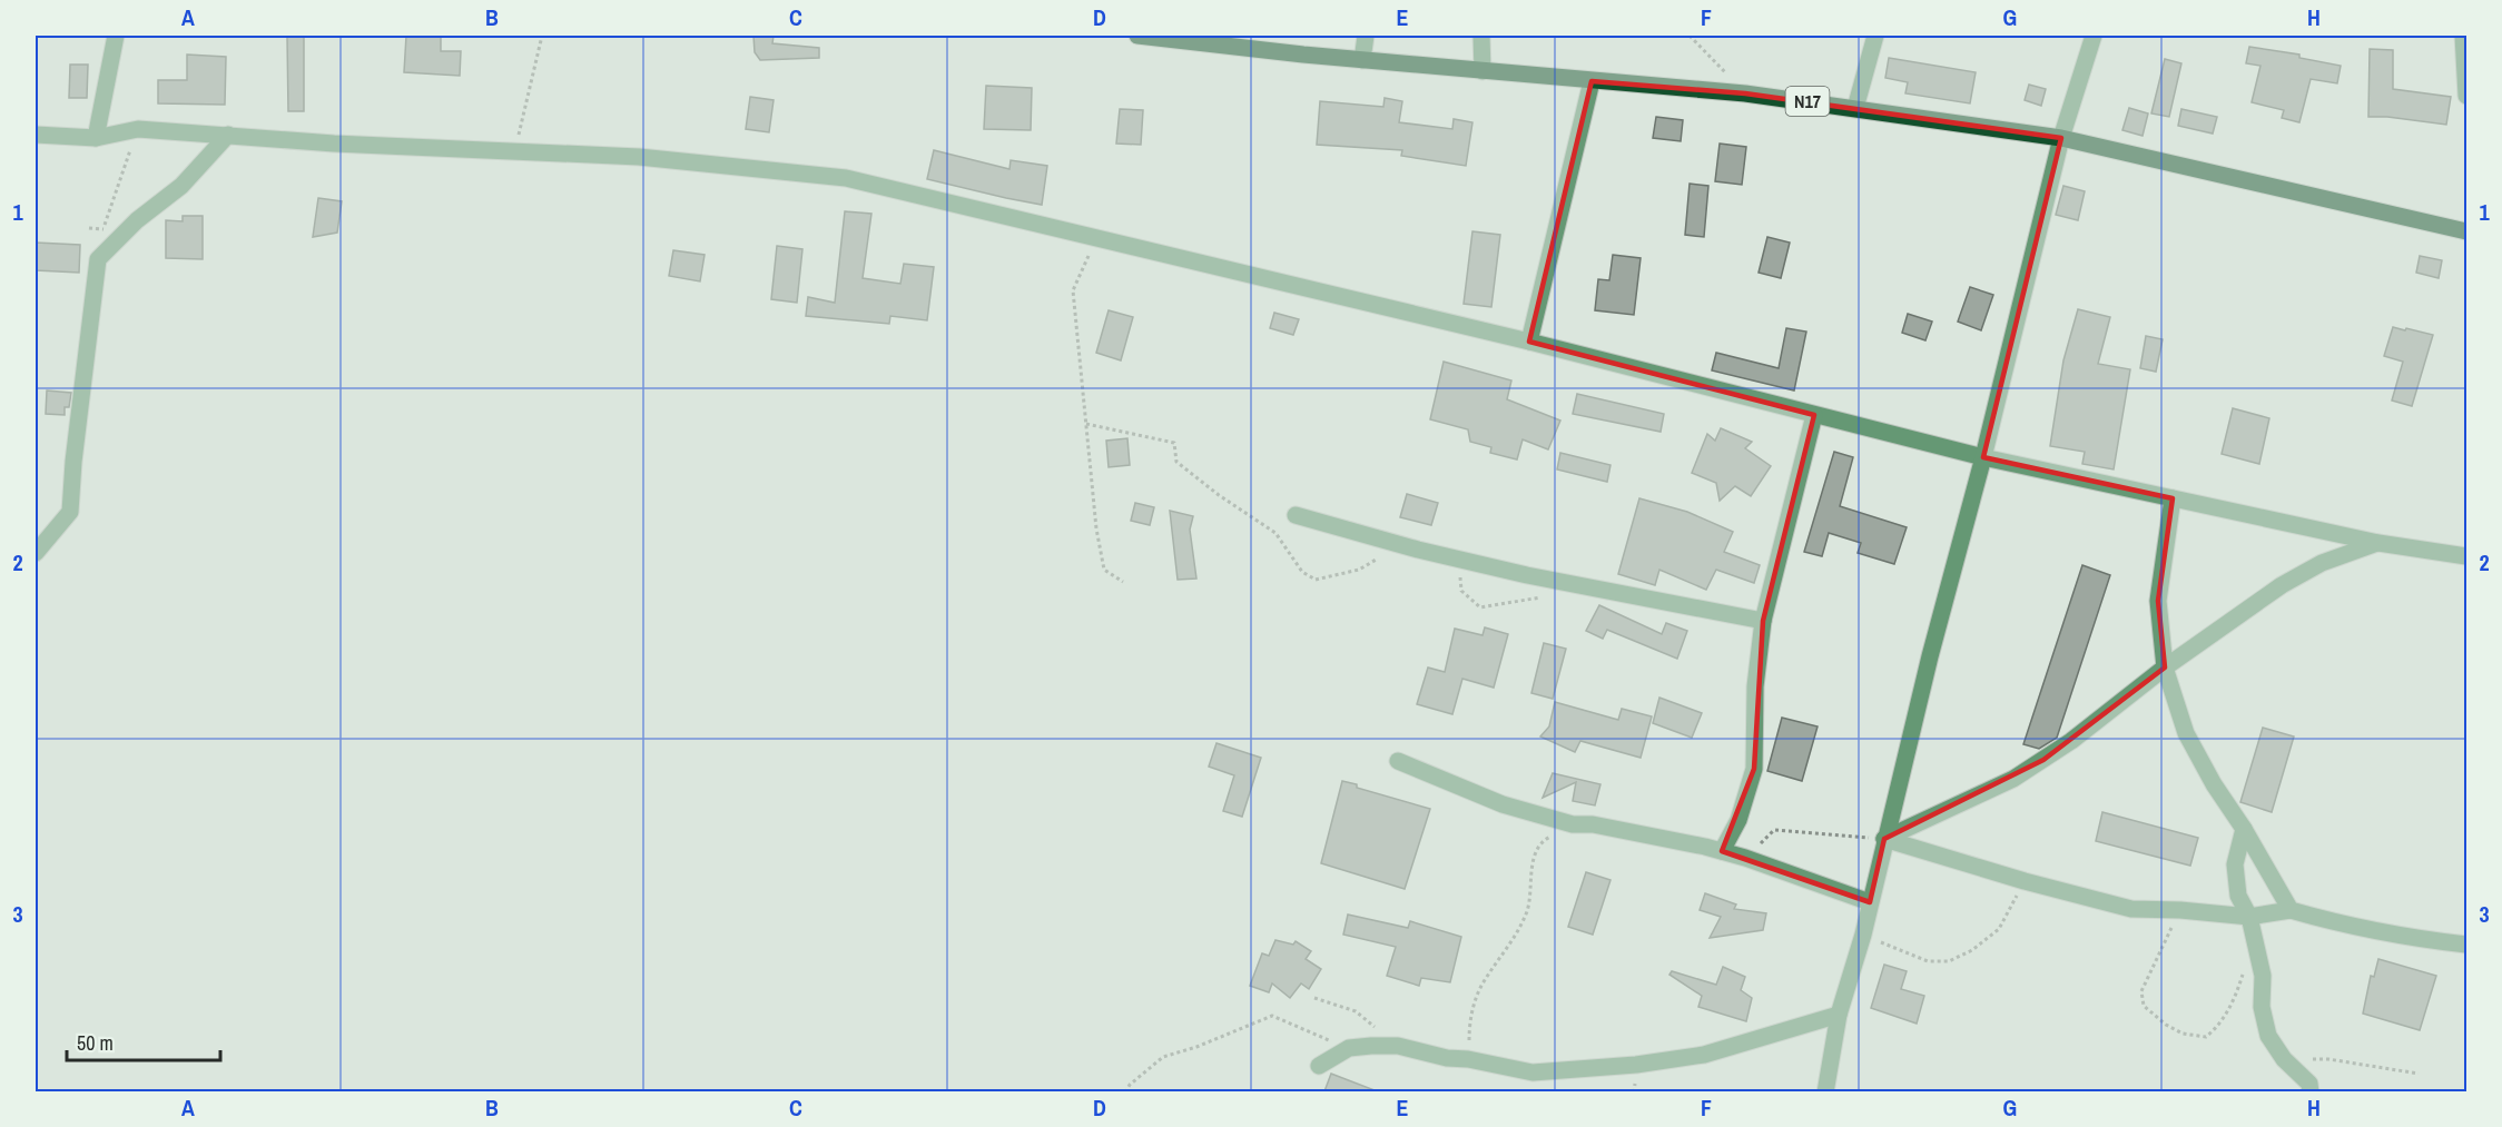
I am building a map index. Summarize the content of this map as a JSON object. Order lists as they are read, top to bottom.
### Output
{
  "streets": {
    "main road": ["N17"]
  },
  "scale_bar": "50 m",
  "grid": {
    "columns": [
      "A",
      "B",
      "C",
      "D",
      "E",
      "F",
      "G",
      "H"
    ],
    "rows": ["1", "2", "3"]
  }
}
